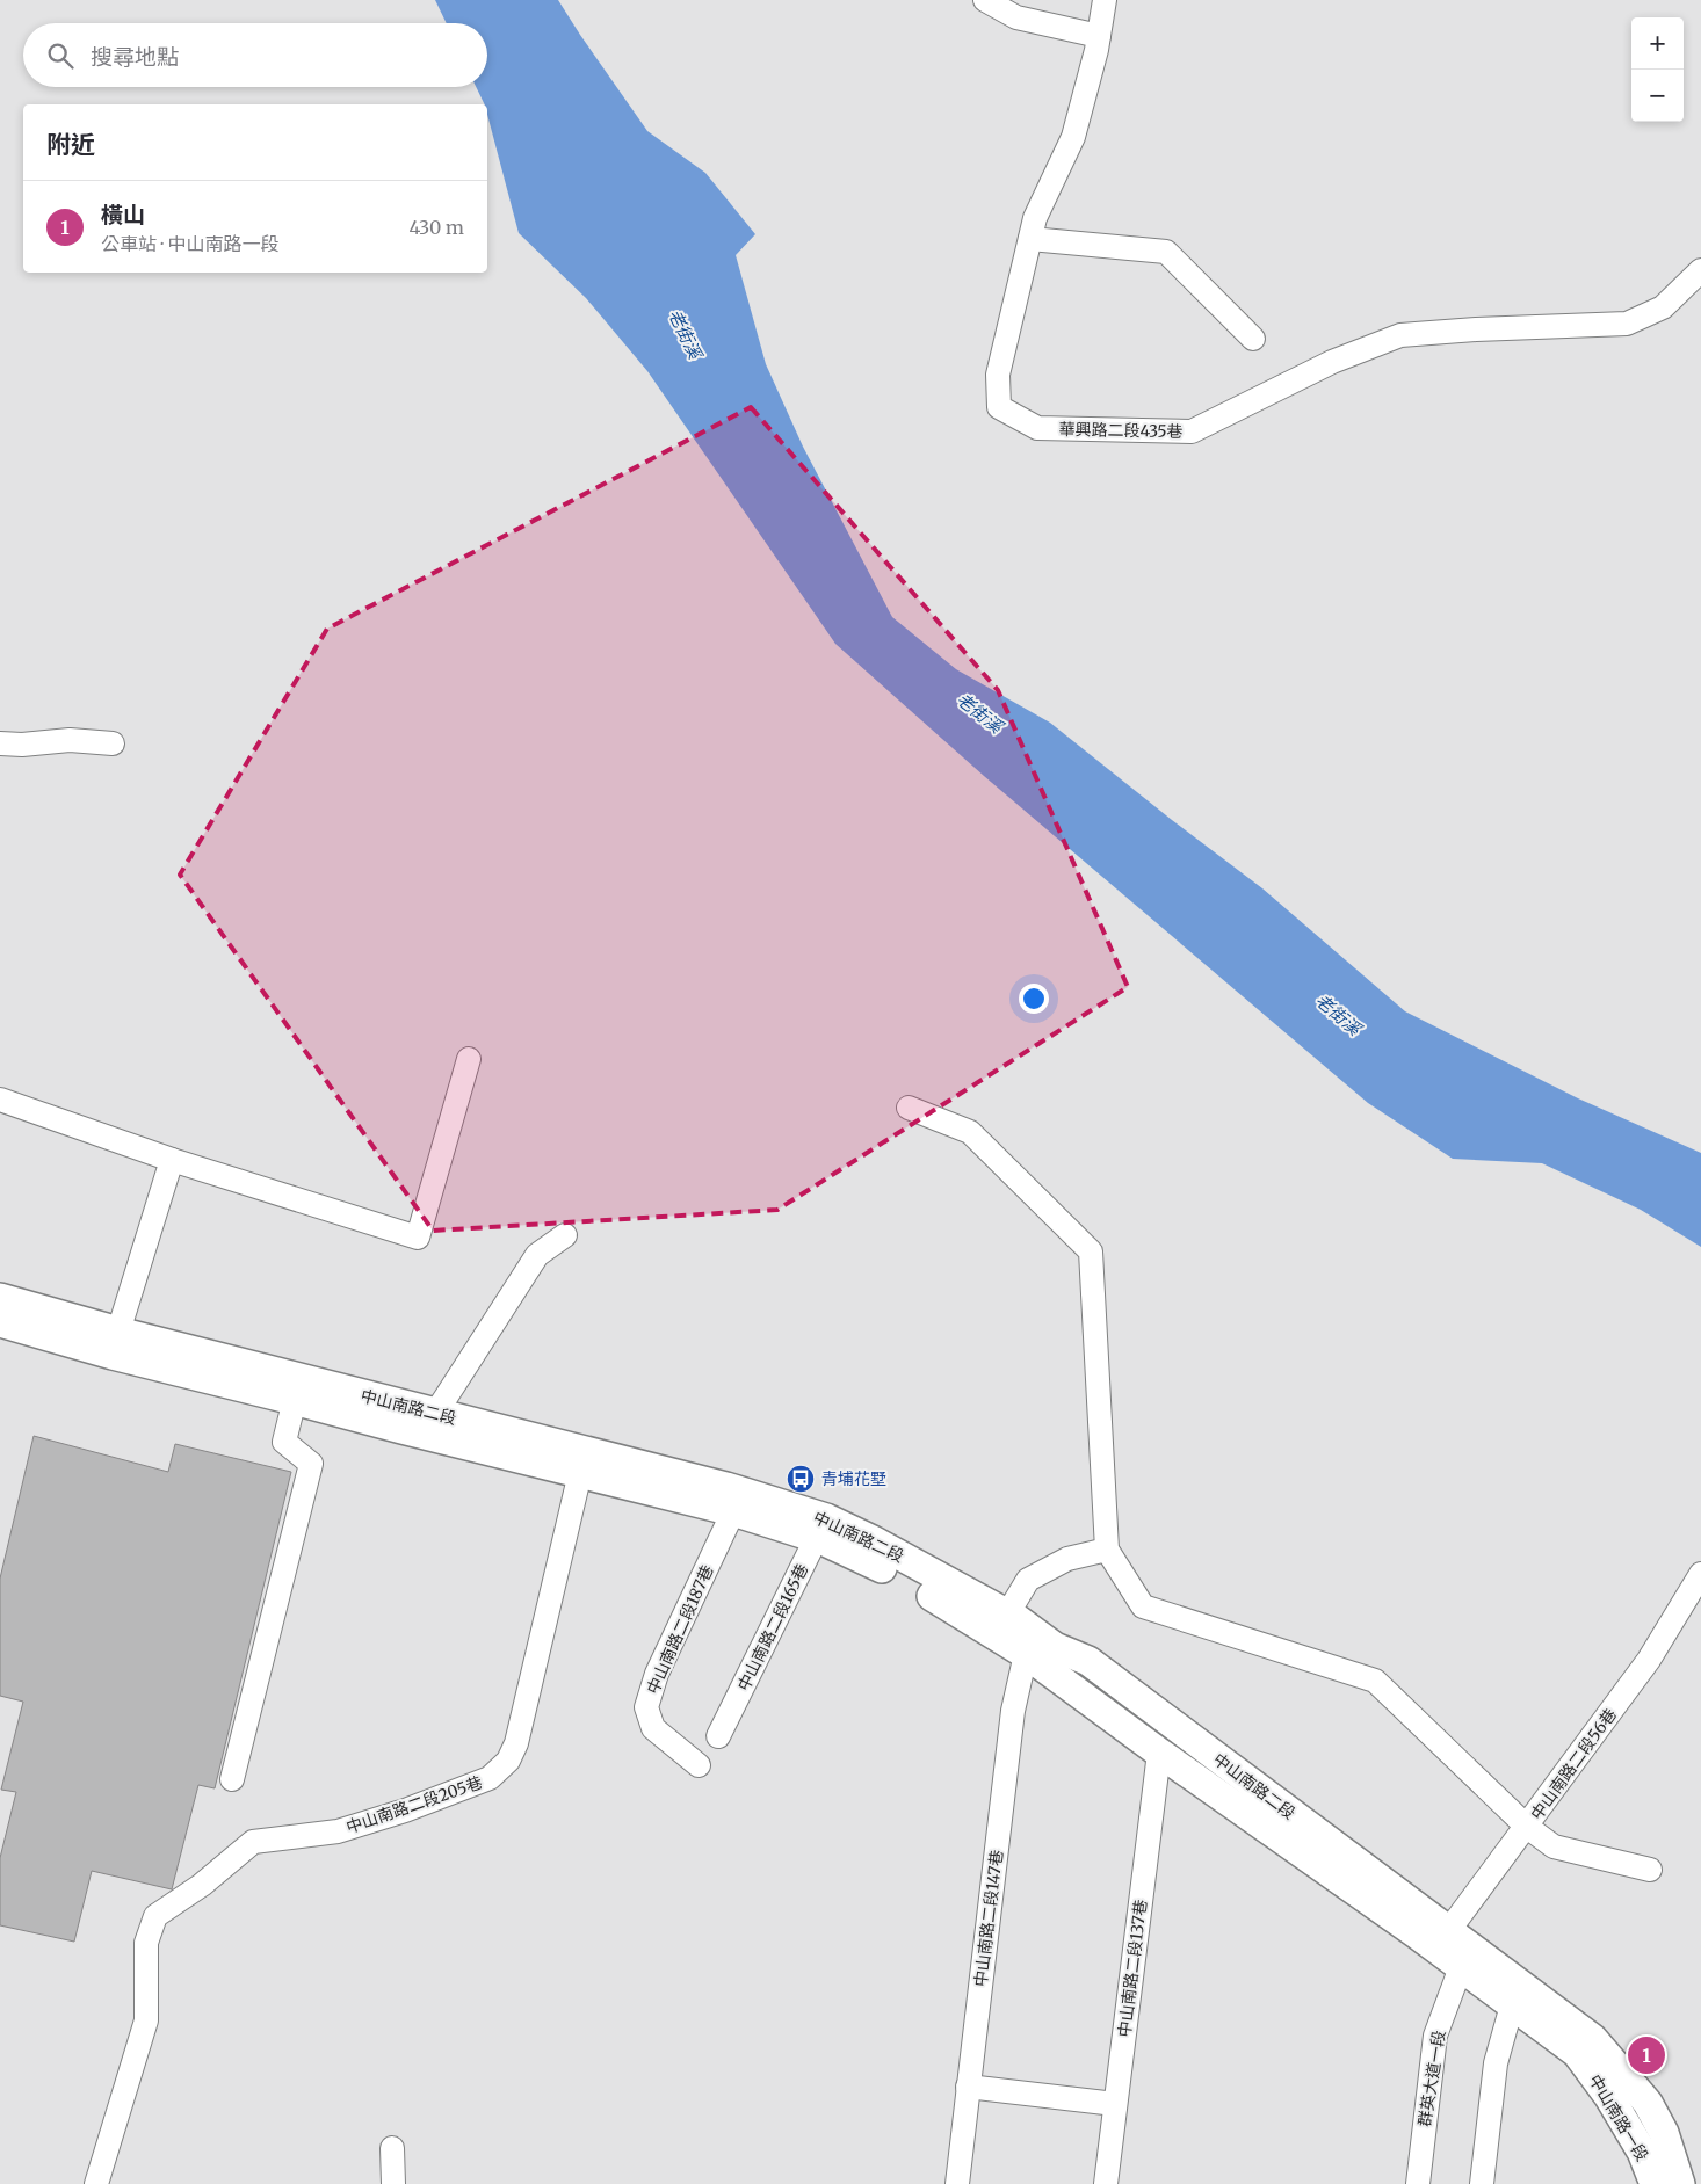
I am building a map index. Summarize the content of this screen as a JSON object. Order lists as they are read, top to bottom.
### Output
{
  "streets": {
    "main road": ["中山南路二段", "中山南路一段"],
    "street": [
      "華興路二段435巷",
      "中山南路二段165巷",
      "中山南路二段187巷",
      "中山南路二段56巷",
      "中山南路二段205巷",
      "中山南路二段147巷",
      "中山南路二段137巷",
      "群英大道一段"
    ]
  },
  "crossings": [
    ["中山南路二段", "中山南路二段165巷"],
    ["中山南路二段", "中山南路二段187巷"],
    ["中山南路二段", "中山南路二段56巷"],
    ["中山南路二段", "中山南路二段205巷"],
    ["中山南路二段", "中山南路二段147巷"],
    ["中山南路二段", "中山南路二段137巷"],
    ["中山南路二段", "群英大道一段"],
    ["中山南路二段", "中山南路一段"],
    ["中山南路二段56巷", "群英大道一段"]
  ],
  "water": ["老街溪"],
  "places": {
    "bus stop": ["青埔花墅"]
  },
  "page": {
    "map_buttons": ["+", "−"],
    "search": "搜尋地點",
    "heading": "附近",
    "list": [
      {
        "mark": "1",
        "name": "橫山",
        "note": "公車站 · 中山南路一段",
        "value": "430 m"
      }
    ],
    "pins": "1"
  }
}
